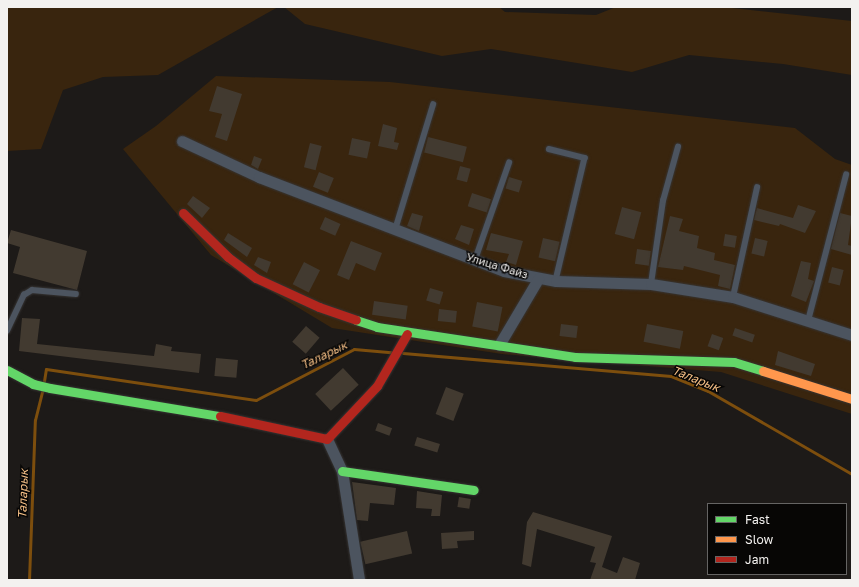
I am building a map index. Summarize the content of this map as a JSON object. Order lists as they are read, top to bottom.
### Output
{
  "streets": {
    "street": ["Улица Файз"]
  },
  "water": ["Таларык"],
  "legend": ["Fast", "Slow", "Jam"]
}
